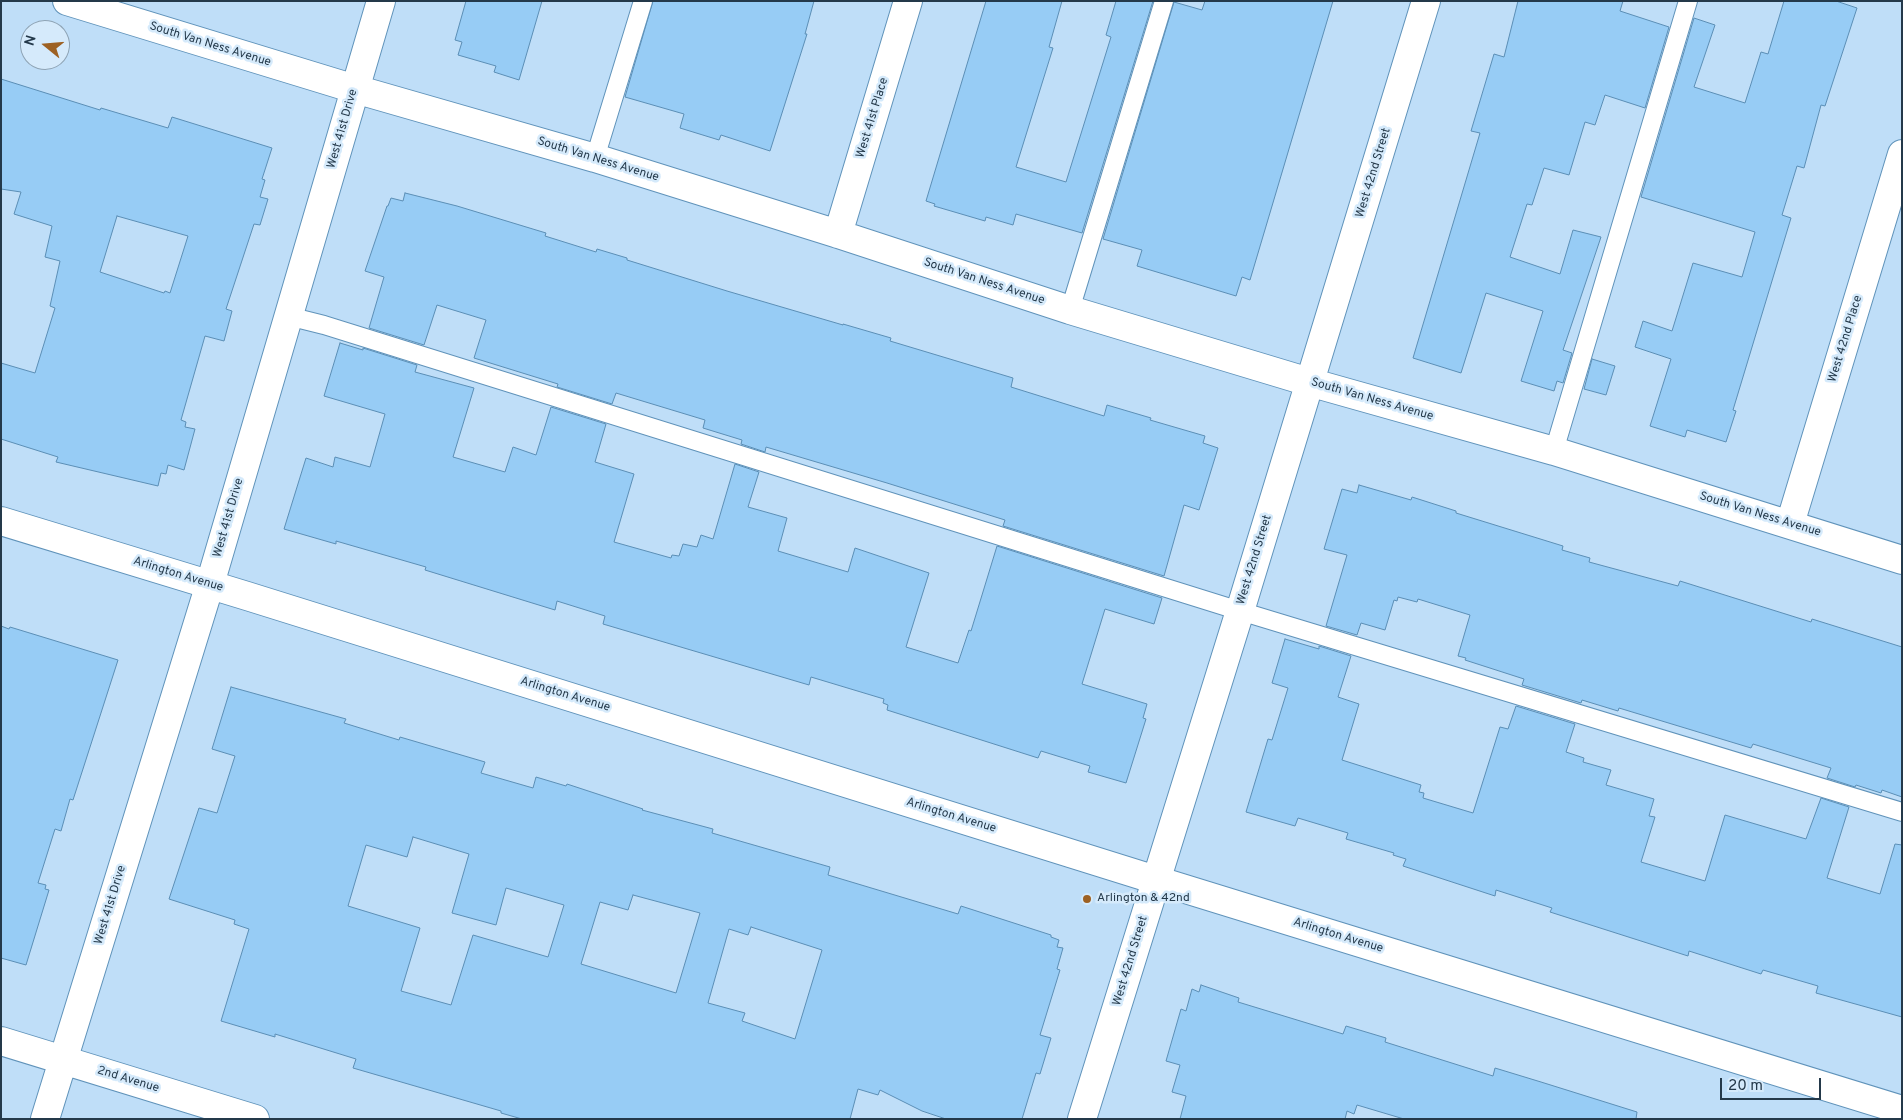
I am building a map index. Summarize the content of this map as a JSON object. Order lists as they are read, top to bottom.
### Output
{
  "streets": {
    "street": [
      "South Van Ness Avenue",
      "West 41st Place",
      "West 41st Drive",
      "West 42nd Street",
      "West 42nd Place",
      "Arlington Avenue",
      "2nd Avenue"
    ]
  },
  "crossings": [
    ["South Van Ness Avenue", "West 41st Place"],
    ["South Van Ness Avenue", "West 41st Drive"],
    ["South Van Ness Avenue", "West 42nd Street"],
    ["South Van Ness Avenue", "West 42nd Place"],
    ["West 41st Drive", "Arlington Avenue"],
    ["West 41st Drive", "2nd Avenue"],
    ["West 42nd Street", "Arlington Avenue"]
  ],
  "places": ["Arlington & 42nd"],
  "scale_bar": "20 m",
  "north": "left"
}
